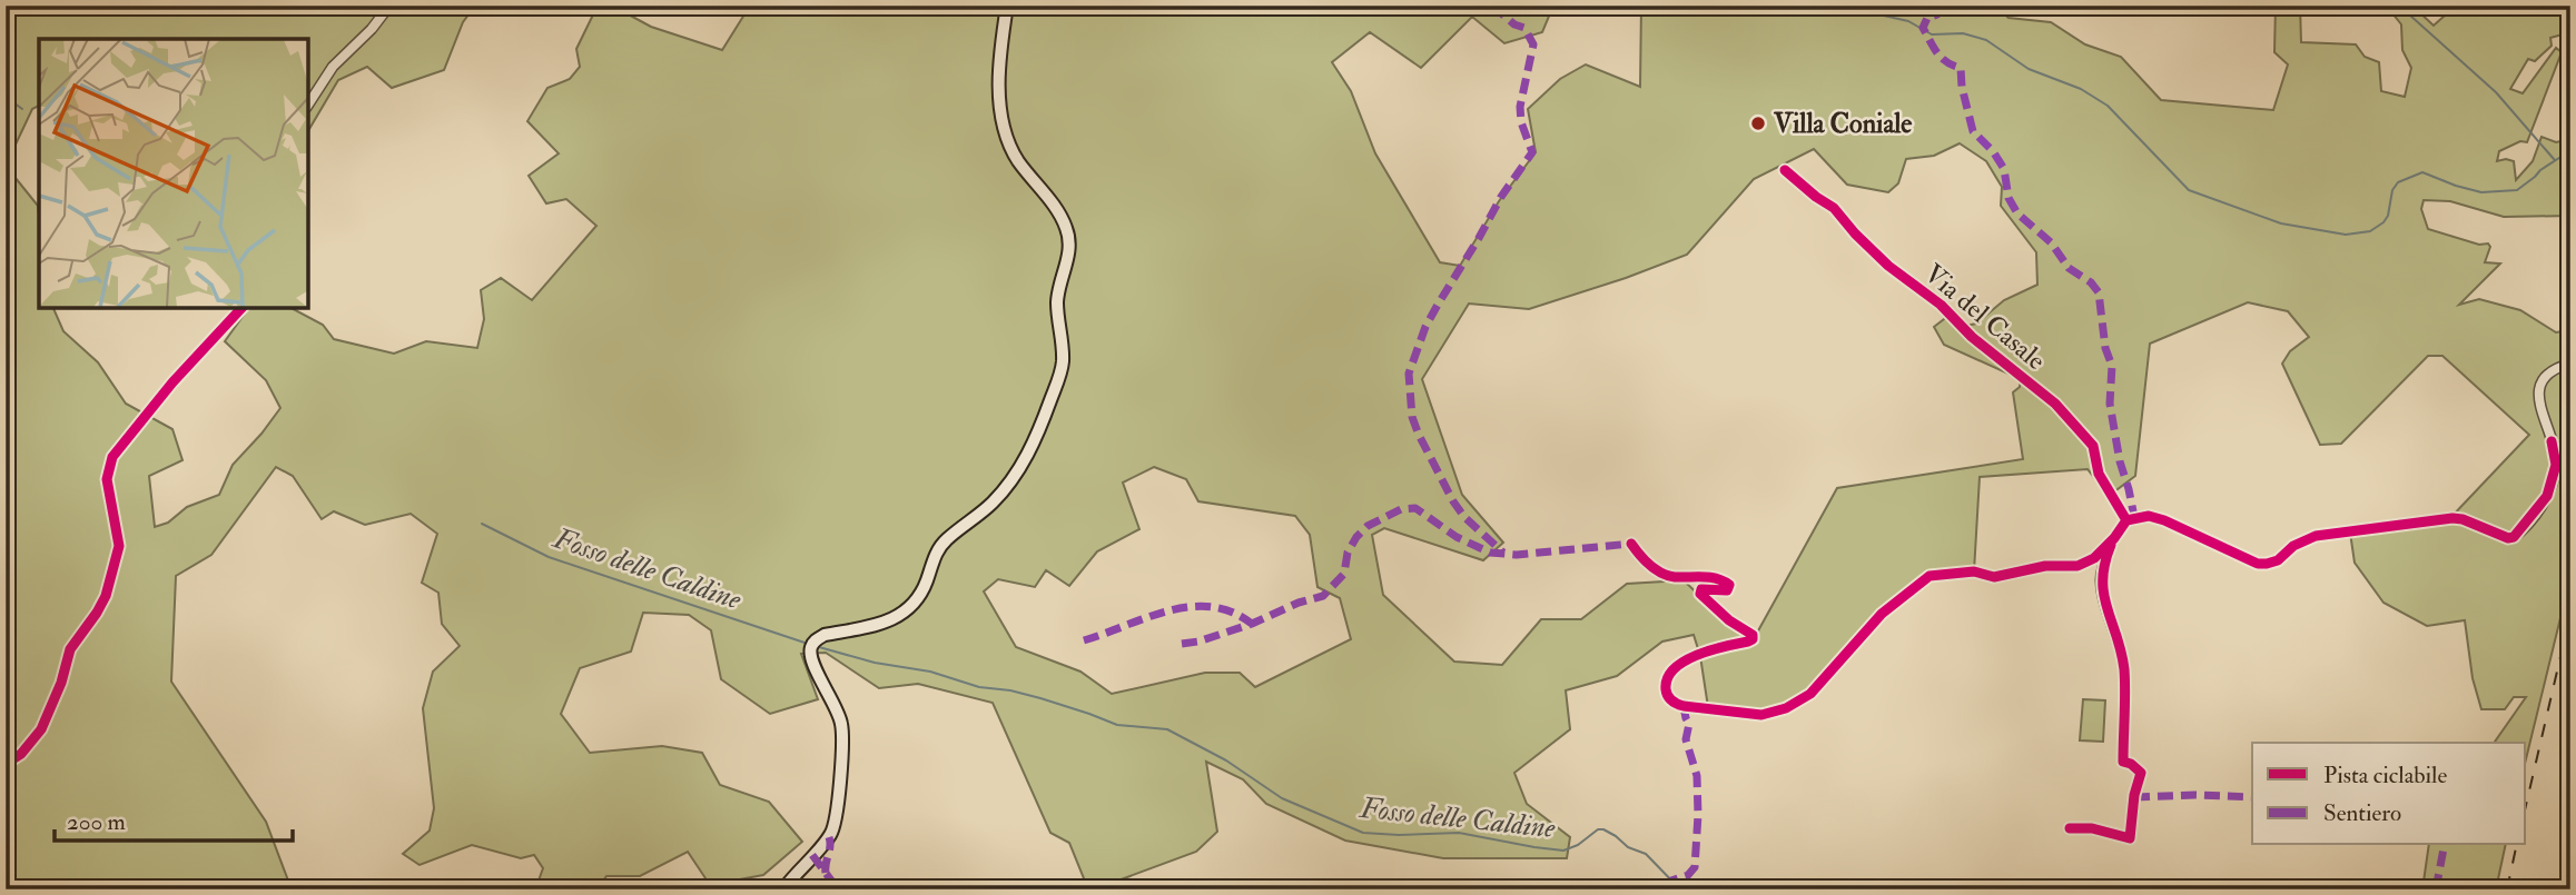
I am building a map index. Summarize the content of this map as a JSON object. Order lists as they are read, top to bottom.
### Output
{
  "streets": {
    "street": ["Via del Casale"]
  },
  "water": ["Fosso delle Caldine"],
  "places": ["Villa Coniale"],
  "legend": ["Pista ciclabile", "Sentiero"],
  "scale_bar": "200 m"
}
